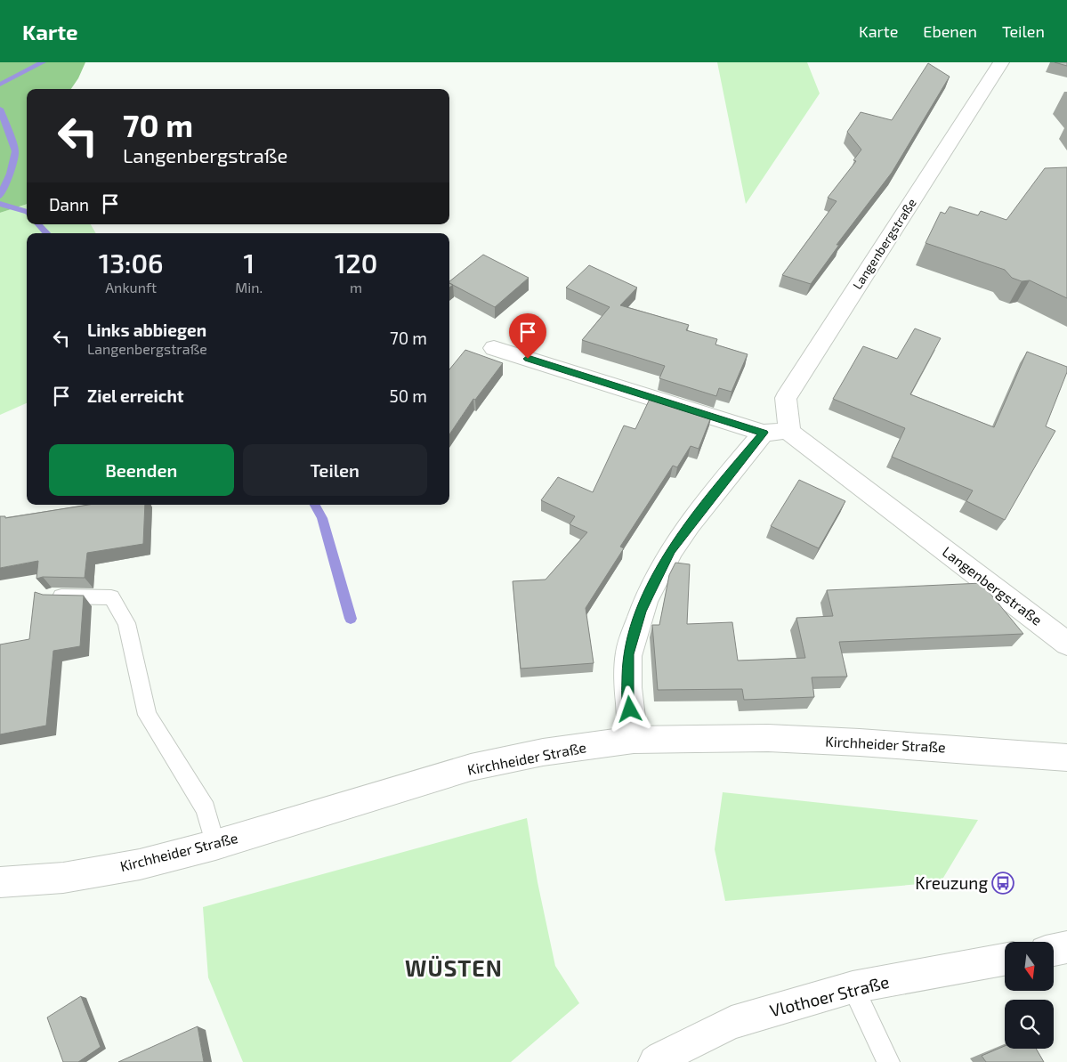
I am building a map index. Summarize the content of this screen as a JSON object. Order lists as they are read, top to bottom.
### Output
{
  "streets": {
    "street": ["Langenbergstraße", "Kirchheider Straße", "Vlothoer Straße"]
  },
  "districts": ["WÜSTEN"],
  "places": {
    "bus stop": ["Kreuzung"]
  },
  "north": "bottom",
  "page": {
    "header": "Karte",
    "nav": ["Karte", "Ebenen", "Teilen"],
    "turn": ["70 m", "Langenbergstraße"],
    "then": "Dann",
    "eta": [
      "13:06",
      "Ankunft",
      "1",
      "Min.",
      "120",
      "m"
    ],
    "list": [
      {
        "name": "Links abbiegen",
        "note": "Langenbergstraße",
        "value": "70 m"
      },
      {
        "name": "Ziel erreicht",
        "value": "50 m"
      }
    ],
    "buttons": ["Beenden", "Teilen"]
  }
}
